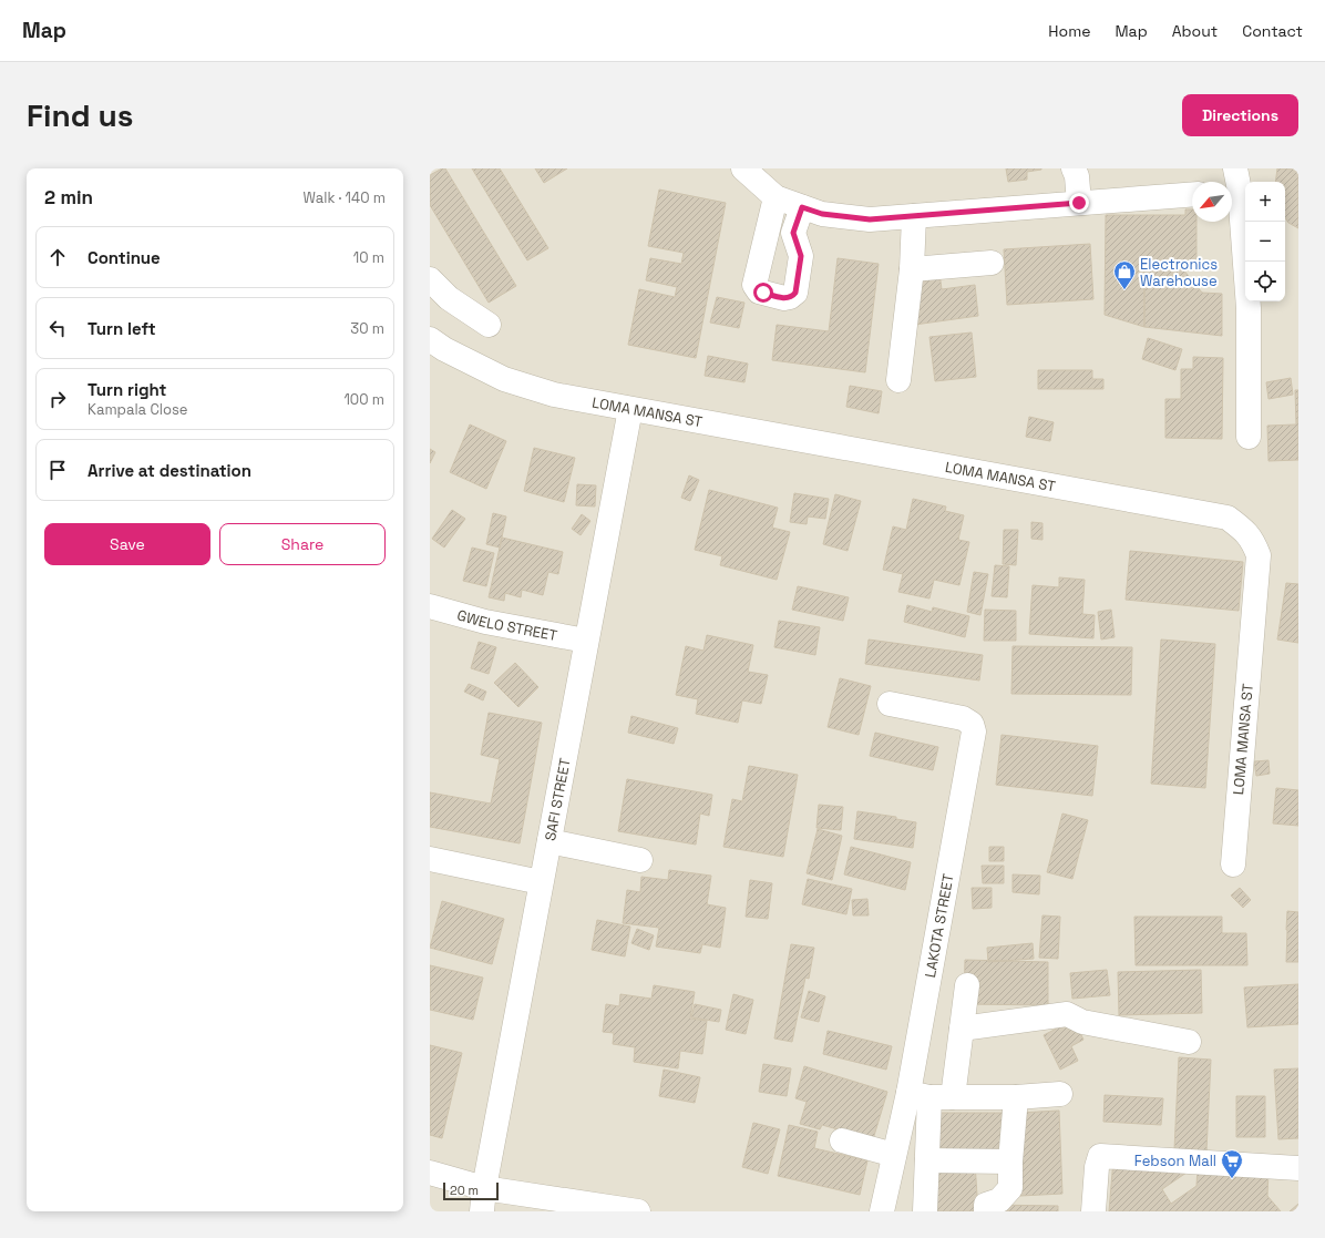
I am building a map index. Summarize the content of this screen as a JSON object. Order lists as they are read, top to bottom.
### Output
{
  "streets": {
    "street": [
      "LOMA MANSA ST",
      "GWELO STREET",
      "SAFI STREET",
      "LAKOTA STREET"
    ]
  },
  "crossings": [
    ["LOMA MANSA ST", "SAFI STREET"],
    ["GWELO STREET", "SAFI STREET"]
  ],
  "places": {
    "shop": ["Electronics Warehouse"],
    "supermarket": ["Febson Mall"]
  },
  "scale_bar": "20 m",
  "north": "bottom left",
  "page": {
    "header": "Map",
    "nav": [
      "Home",
      "Map",
      "About",
      "Contact"
    ],
    "buttons": [
      "Directions",
      ["Save", "Share"]
    ],
    "title": "Find us",
    "heading": ["2 min", "Walk · 140 m"],
    "map_buttons": ["+", "−"],
    "list": [
      ["Continue", "10 m"],
      ["Turn left", "30 m"],
      ["Turn right", "Kampala Close", "100 m"],
      "Arrive at destination"
    ],
    "scale": "20 m"
  }
}
